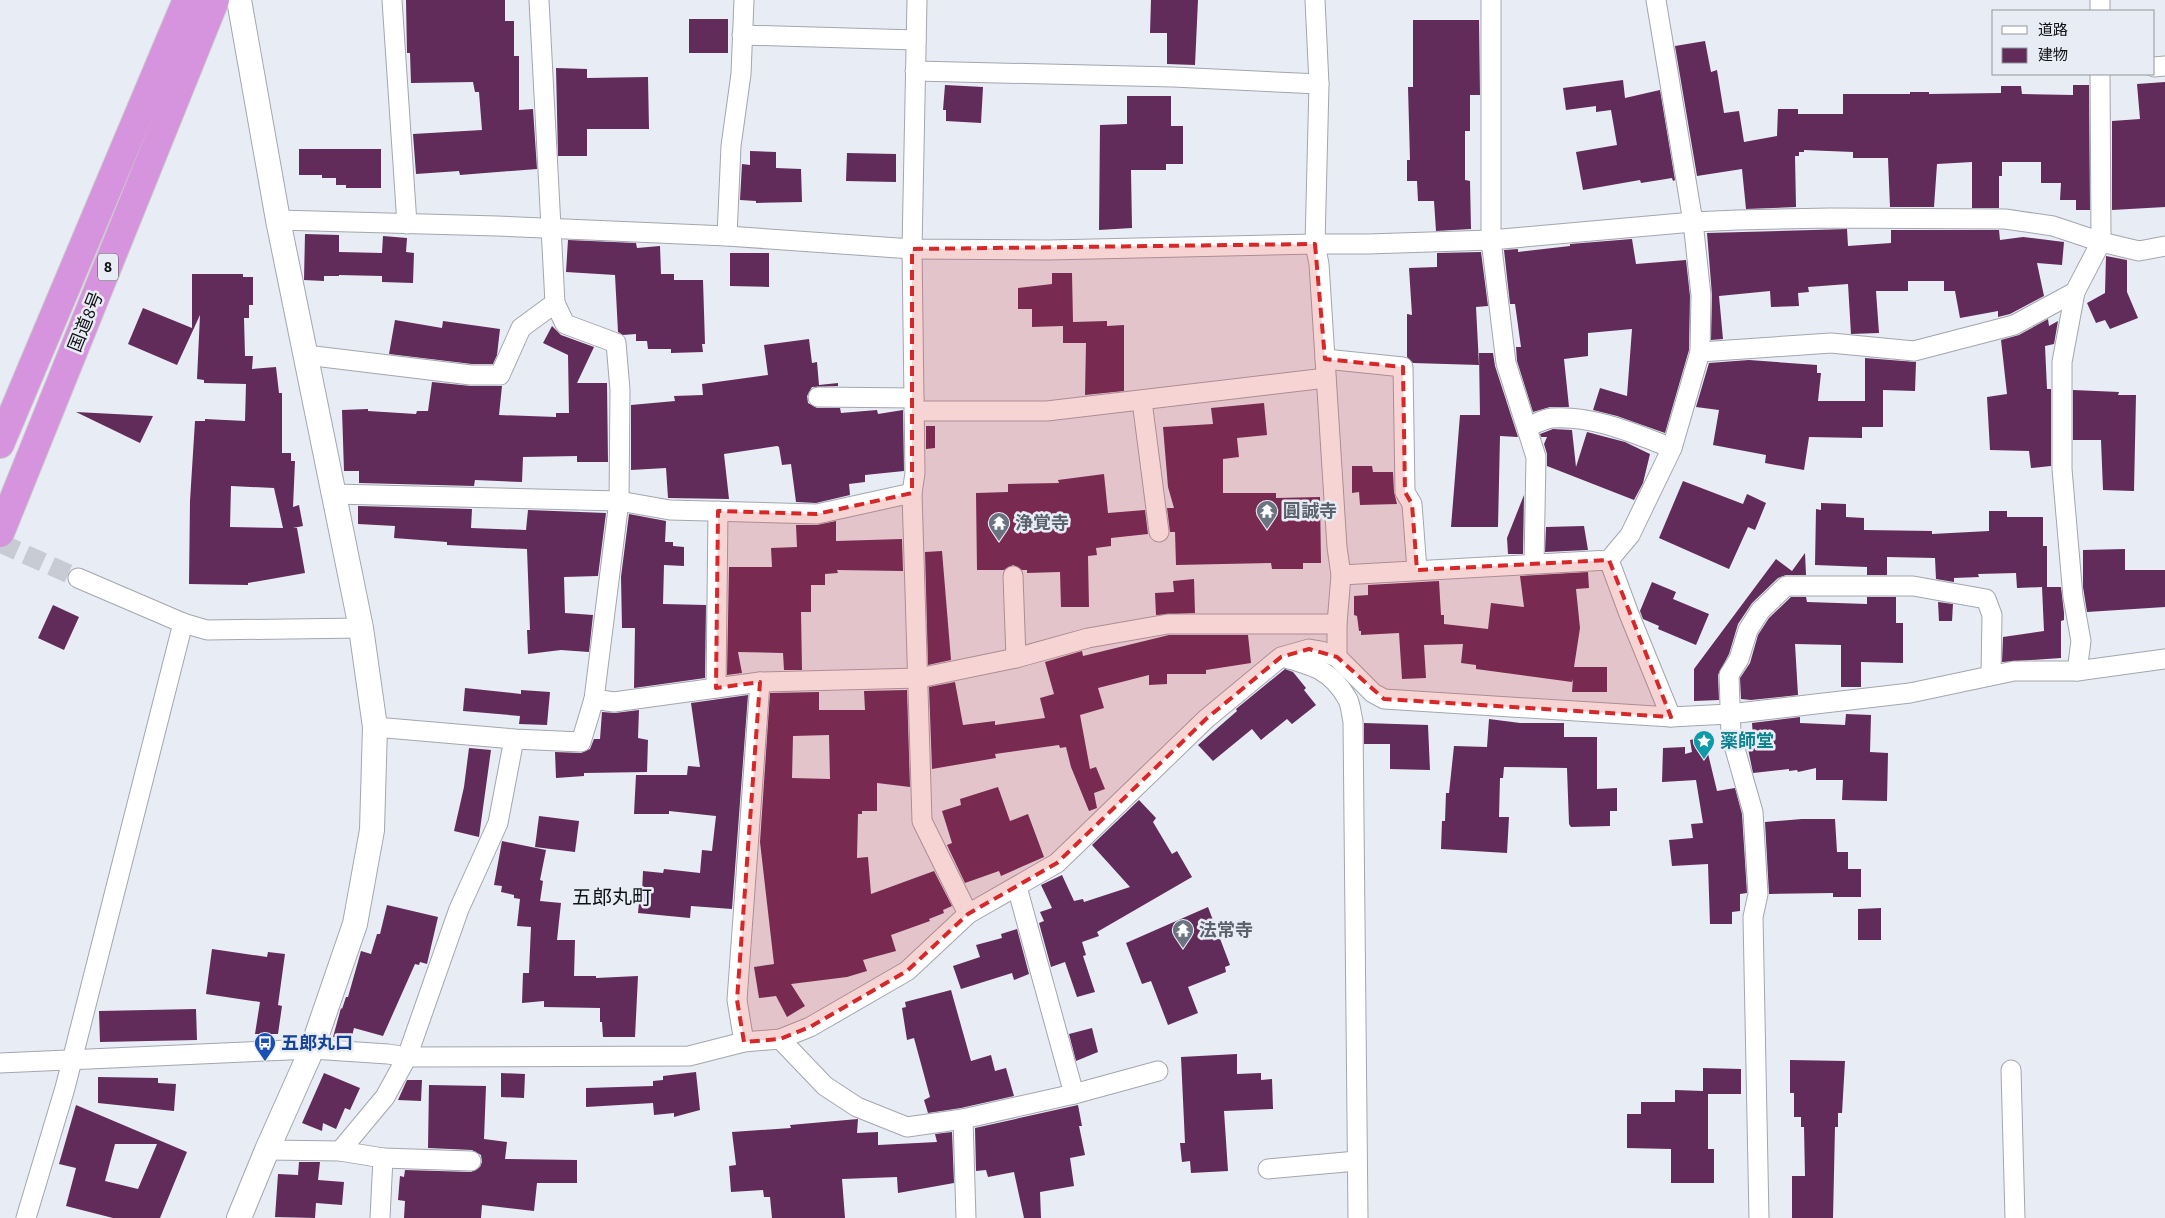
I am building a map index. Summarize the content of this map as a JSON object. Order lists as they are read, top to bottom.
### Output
{
  "streets": {
    "highway": ["8", "国道8号"]
  },
  "districts": ["五郎丸町"],
  "places": {
    "temple": ["圓誠寺", "浄覚寺", "法常寺"],
    "place": ["薬師堂"],
    "bus stop": ["五郎丸口"]
  },
  "legend": ["道路", "建物"]
}
